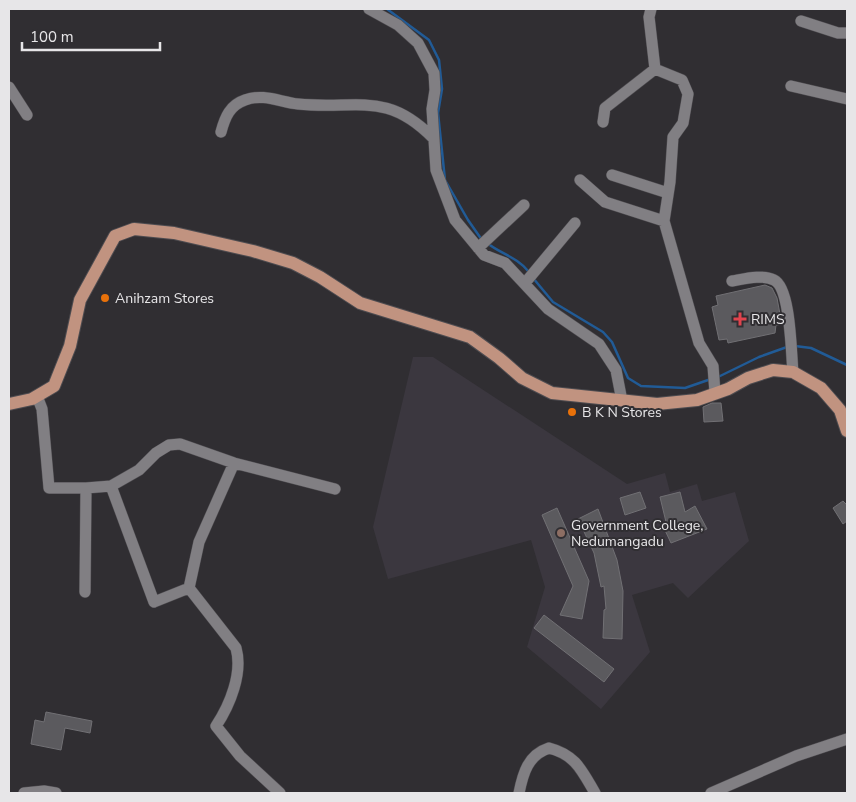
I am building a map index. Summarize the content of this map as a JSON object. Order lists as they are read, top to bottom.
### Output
{
  "places": {
    "other": ["Anihzam Stores", "B K N Stores", "Government College, Nedumangadu"],
    "health": ["RIMS"]
  },
  "scale_bar": "100 m"
}
